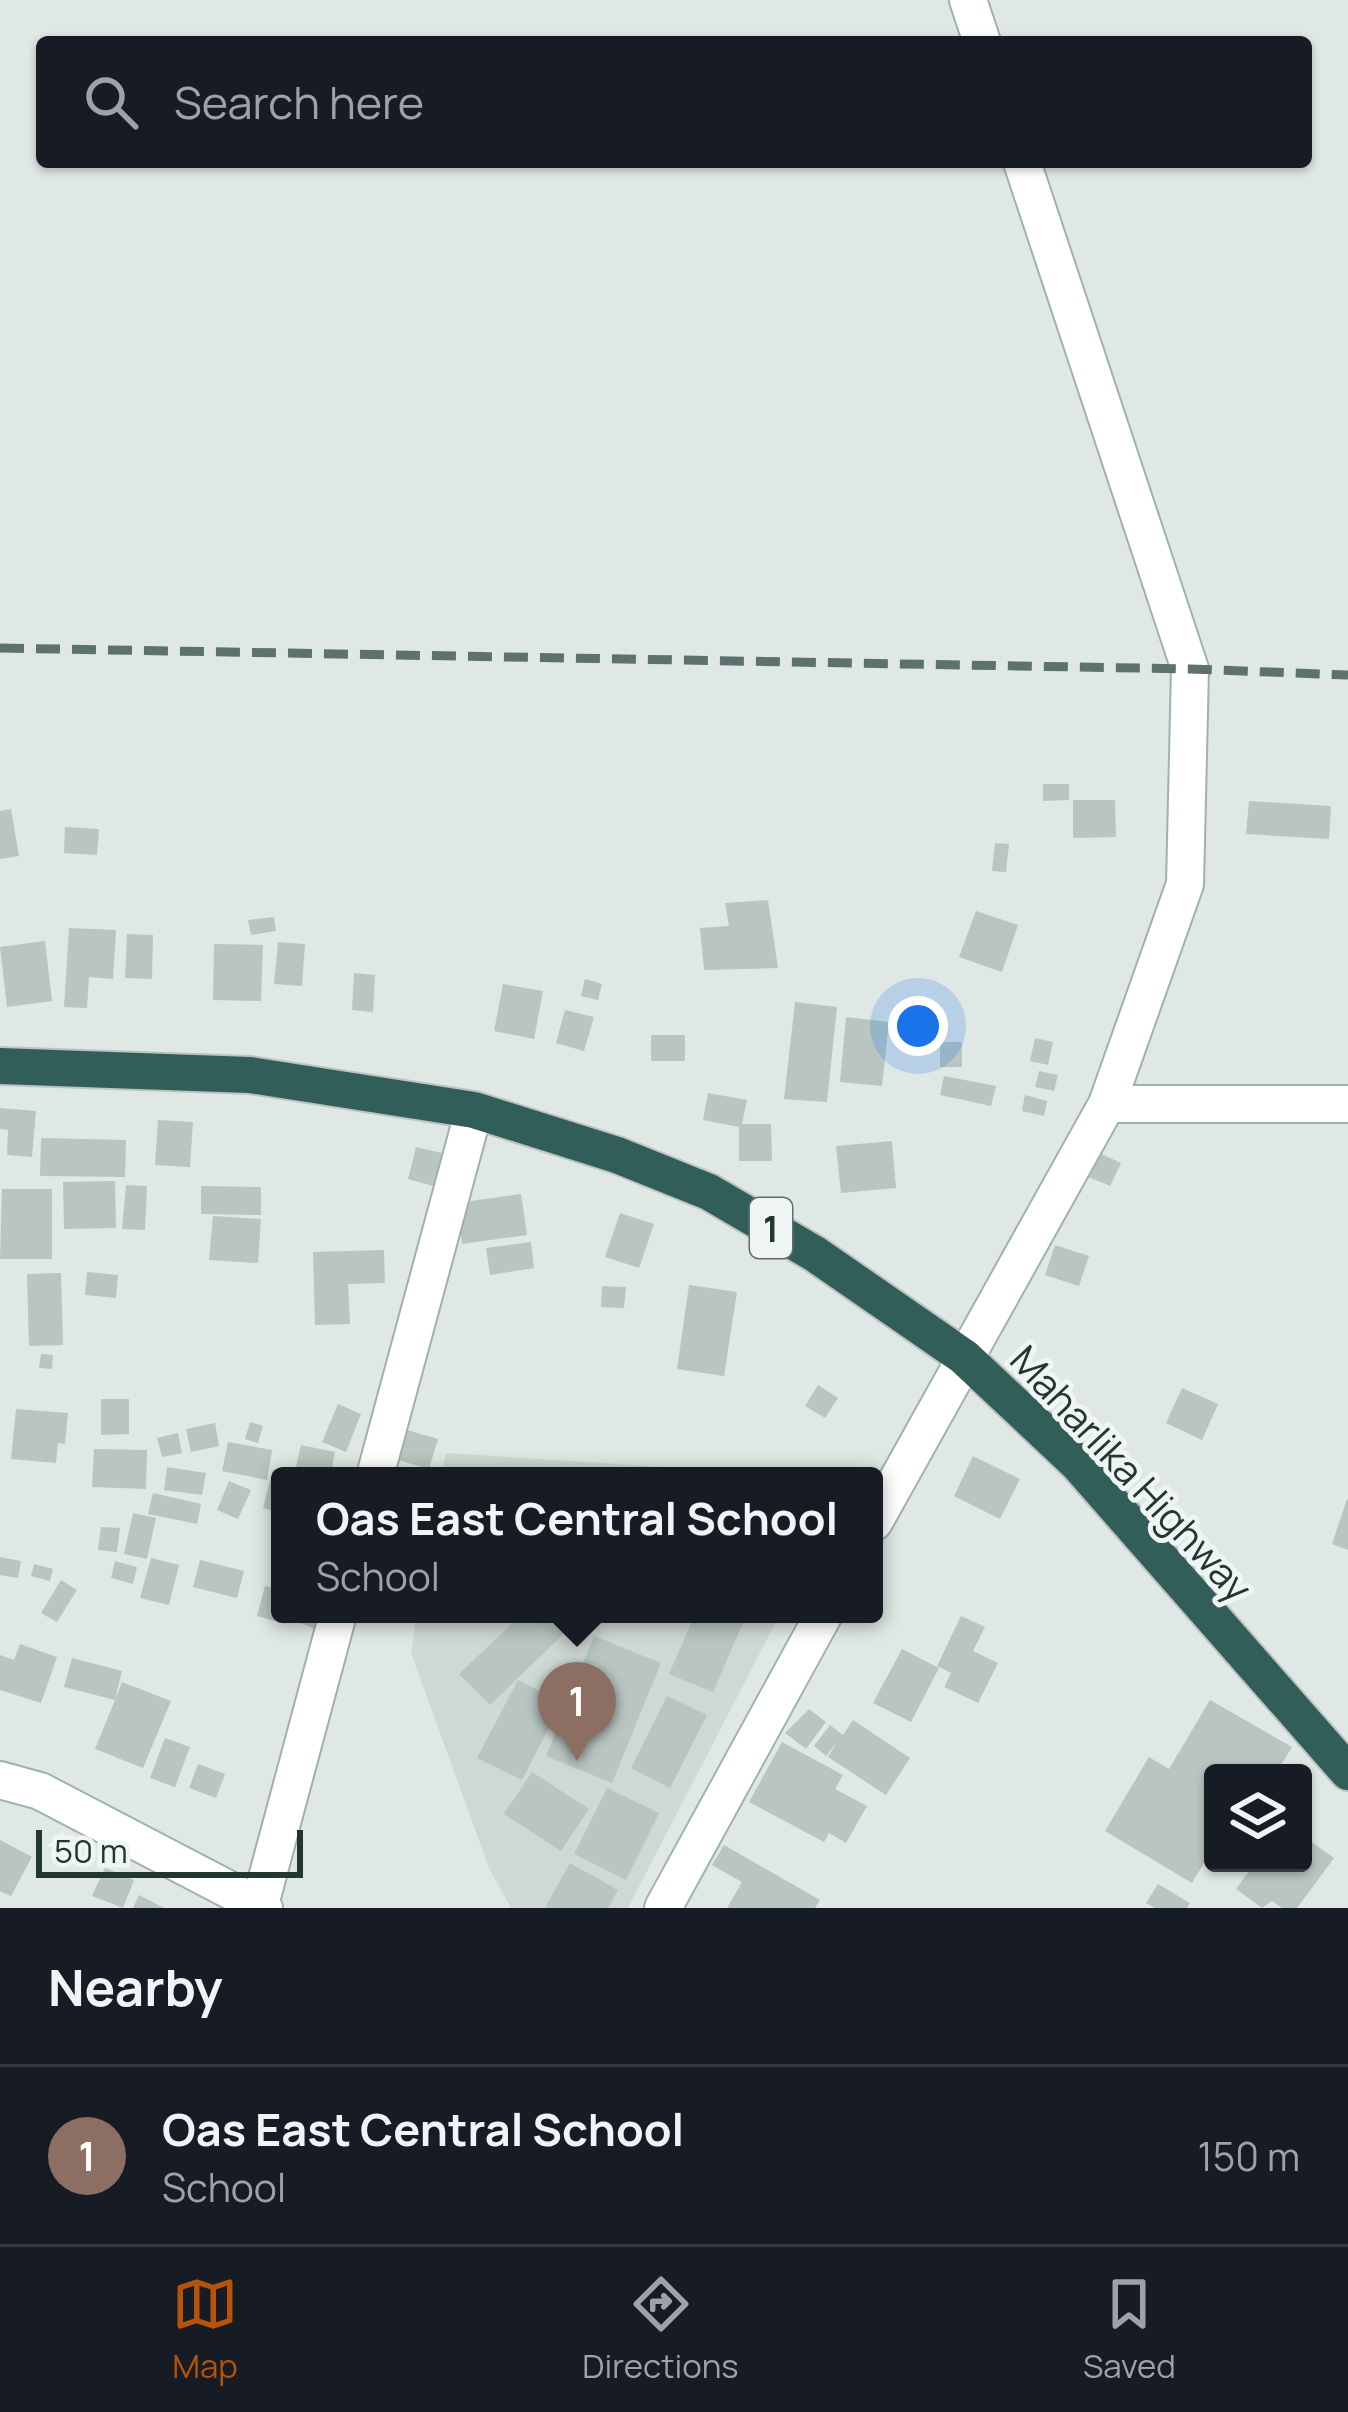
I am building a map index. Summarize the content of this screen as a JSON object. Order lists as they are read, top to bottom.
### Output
{
  "streets": {
    "highway": ["1", "Maharlika Highway"]
  },
  "scale_bar": "50 m",
  "page": {
    "search": "Search here",
    "popup": ["Oas East Central School", "School"],
    "pins": "1",
    "scale": "50 m",
    "heading": "Nearby",
    "list": [
      {
        "mark": "1",
        "name": "Oas East Central School",
        "note": "School",
        "value": "150 m"
      }
    ],
    "nav": ["Map", "Directions", "Saved"]
  }
}
